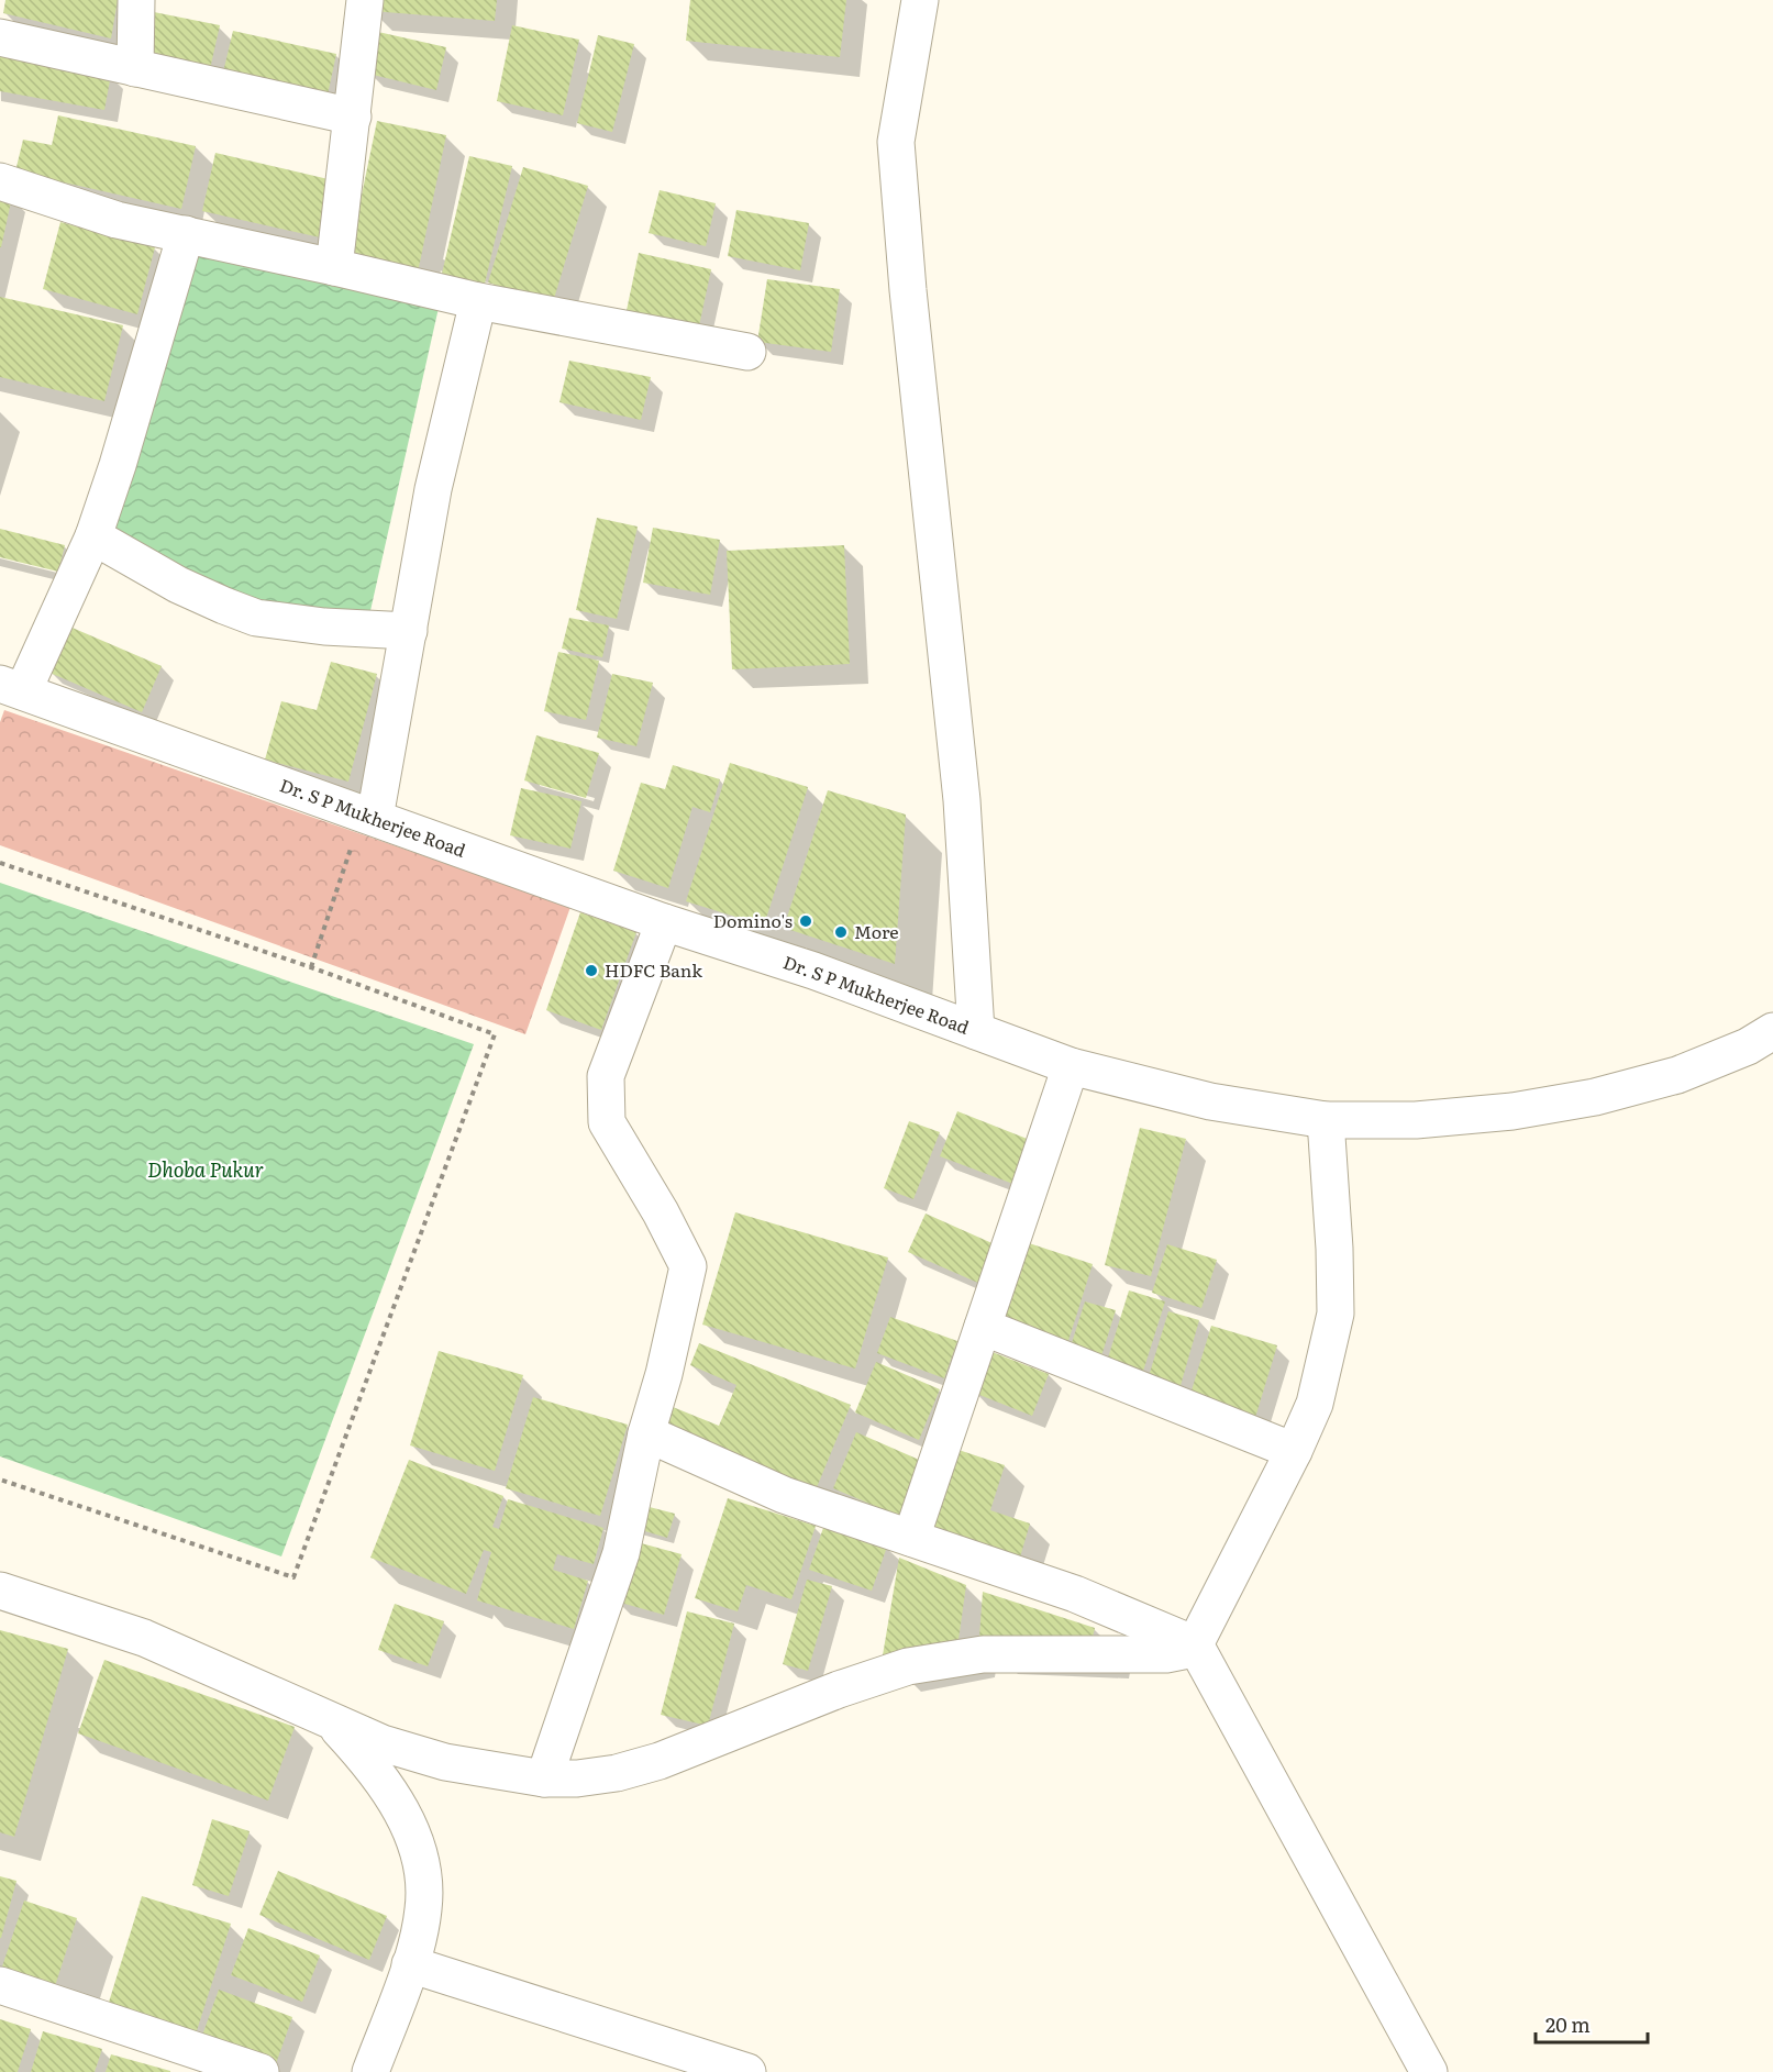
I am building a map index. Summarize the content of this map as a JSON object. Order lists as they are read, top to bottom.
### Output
{
  "streets": {
    "street": ["Dr. S P Mukherjee Road"]
  },
  "water": ["Dhoba Pukur"],
  "places": ["Domino's", "More", "HDFC Bank"],
  "scale_bar": "20 m"
}
